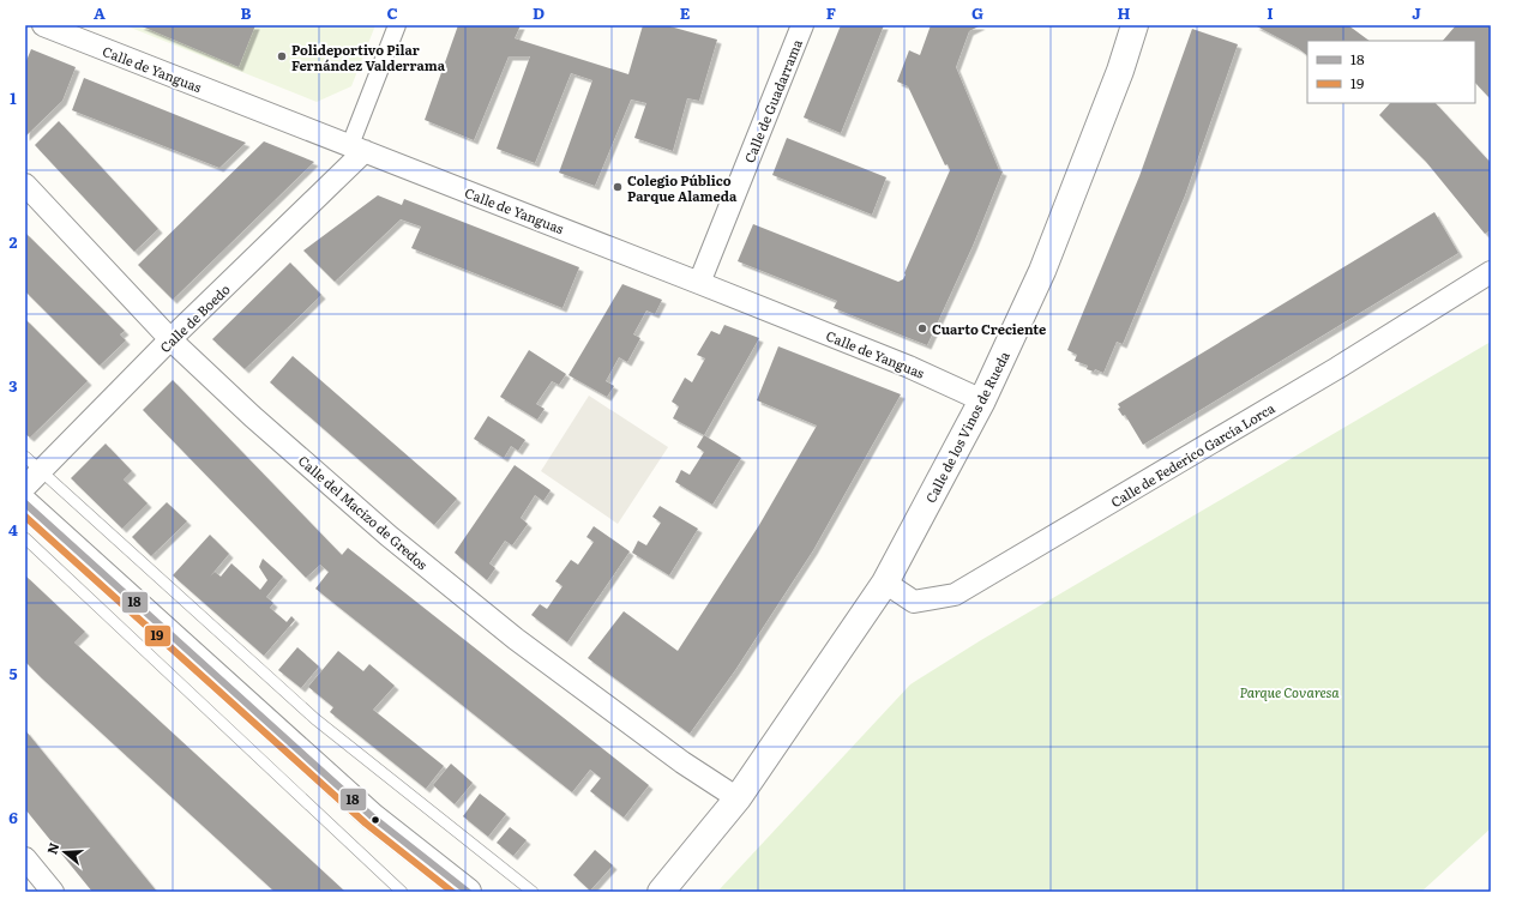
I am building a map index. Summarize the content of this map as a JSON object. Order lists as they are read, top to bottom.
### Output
{
  "streets": {
    "street": [
      "Calle de Yanguas",
      "Calle de Guadarrama",
      "Calle de Boedo",
      "Calle de los Vinos de Rueda",
      "Calle de Federico García Lorca",
      "Calle del Macizo de Gredos"
    ]
  },
  "crossings": [
    ["Calle de Yanguas", "Calle de Guadarrama"],
    ["Calle de Yanguas", "Calle de Boedo"],
    ["Calle de Yanguas", "Calle de los Vinos de Rueda"],
    ["Calle de Boedo", "Calle del Macizo de Gredos"],
    ["Calle de los Vinos de Rueda", "Calle de Federico García Lorca"],
    ["Calle de los Vinos de Rueda", "Calle del Macizo de Gredos"]
  ],
  "parks": ["Parque Covaresa"],
  "places": ["Polideportivo Pilar Fernández Valderrama", "Colegio Público Parque Alameda", "Cuarto Creciente"],
  "lines": ["transit line 18", "transit line 19"],
  "legend": ["18", "19"],
  "north": "left",
  "grid": {
    "columns": [
      "A",
      "B",
      "C",
      "D",
      "E",
      "F",
      "G",
      "H",
      "I",
      "J"
    ],
    "rows": [
      "1",
      "2",
      "3",
      "4",
      "5",
      "6"
    ]
  }
}
